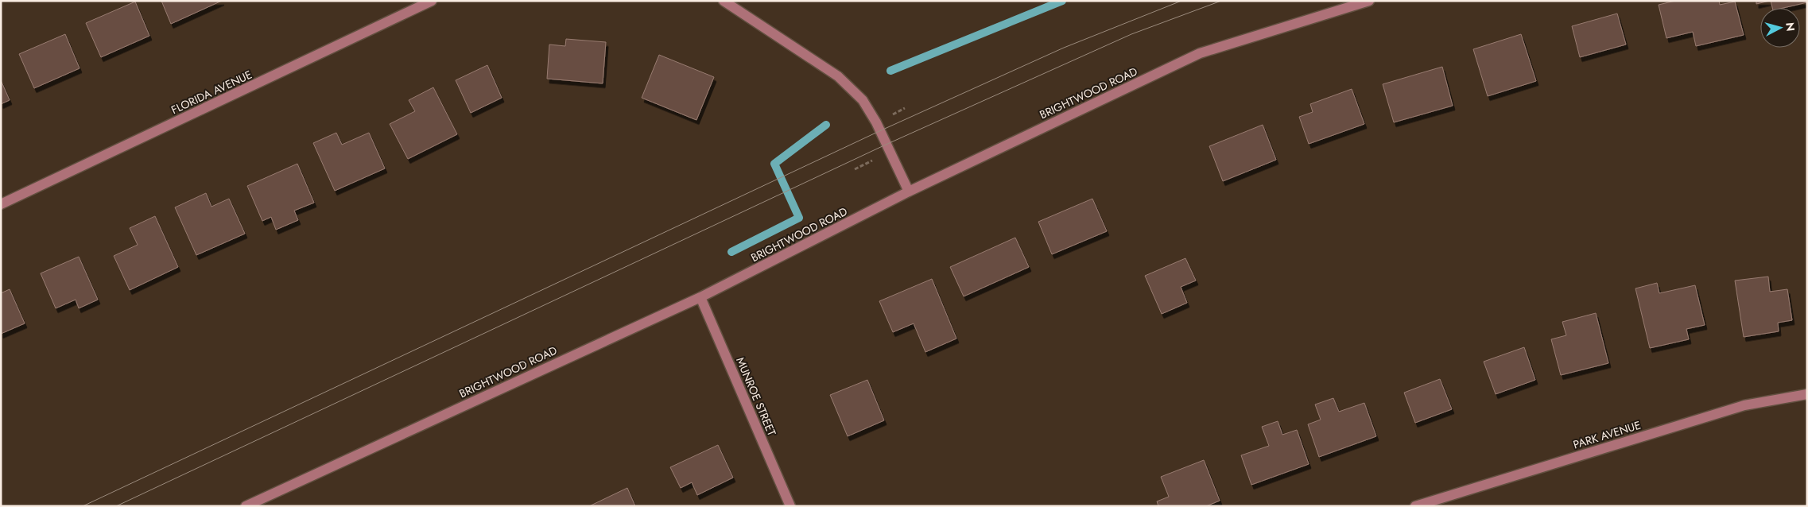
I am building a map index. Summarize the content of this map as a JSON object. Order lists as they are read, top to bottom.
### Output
{
  "streets": {
    "street": [
      "FLORIDA AVENUE",
      "BRIGHTWOOD ROAD",
      "MUNROE STREET",
      "PARK AVENUE"
    ]
  },
  "crossings": [
    ["BRIGHTWOOD ROAD", "MUNROE STREET"]
  ],
  "north": "right"
}
